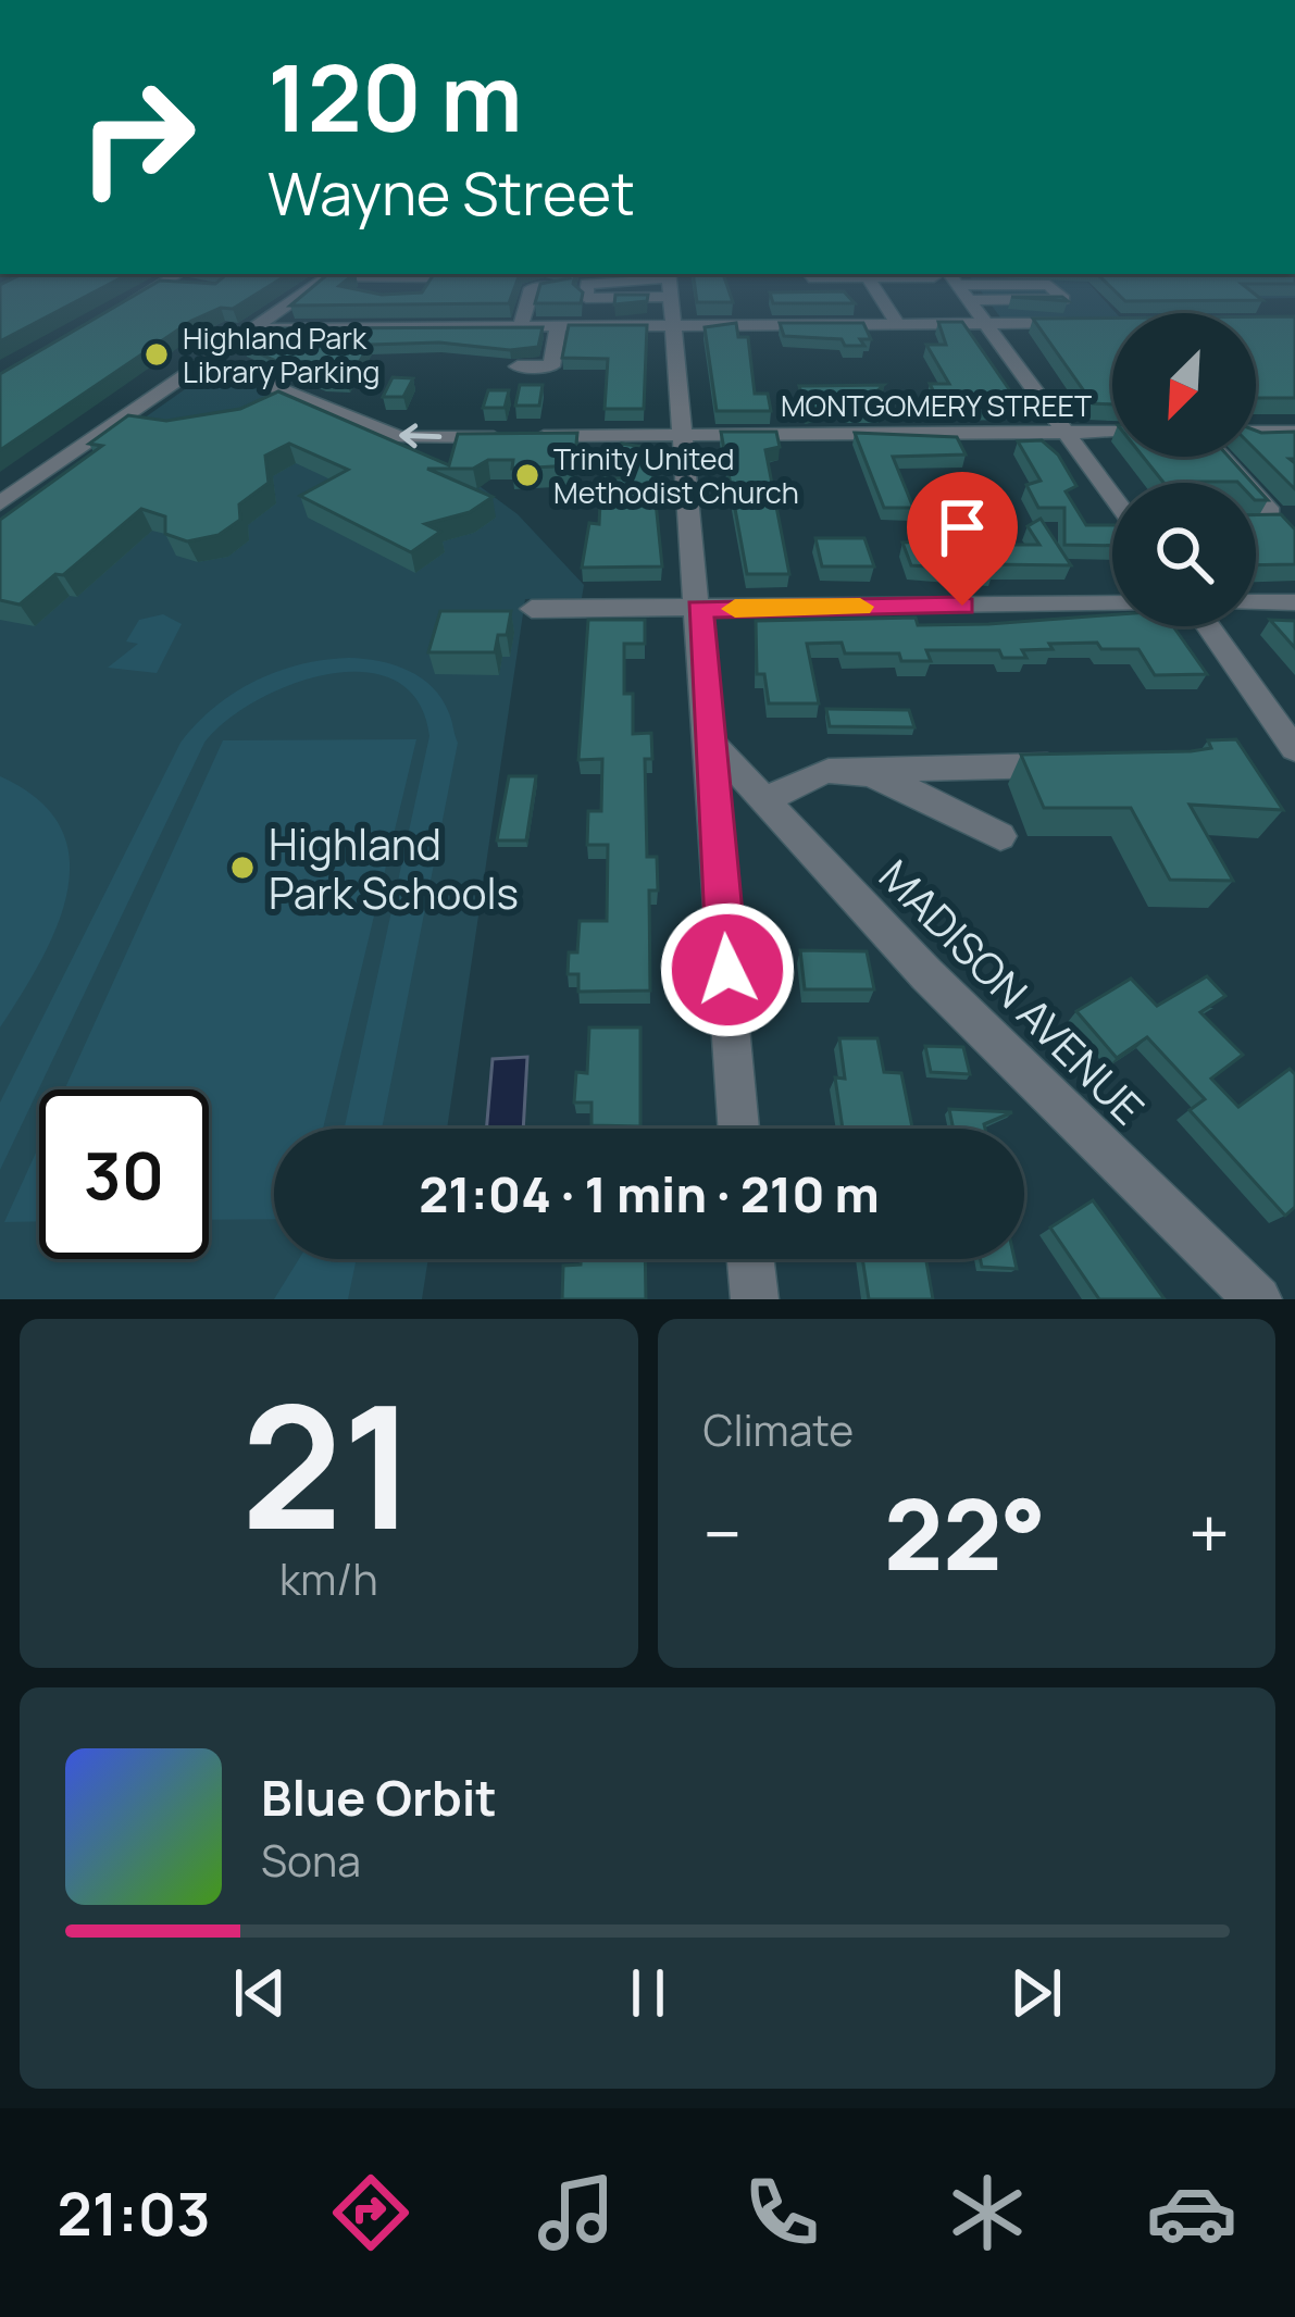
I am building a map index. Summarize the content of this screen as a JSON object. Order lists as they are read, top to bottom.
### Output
{
  "streets": {
    "street": ["MONTGOMERY STREET", "MADISON AVENUE"]
  },
  "places": ["Highland Park Library Parking", "Trinity United Methodist Church", "Highland Park Schools"],
  "north": "bottom left",
  "page": {
    "turn": ["120 m", "Wayne Street"],
    "limit": "30",
    "trip": "21:04 · 1 min · 210 m",
    "tile": [
      ["21", "km/h"],
      "Climate"
    ],
    "heat": ["−", "22°", "+"],
    "song": ["Blue Orbit", "Sona"],
    "tabs": "21:03"
  }
}
